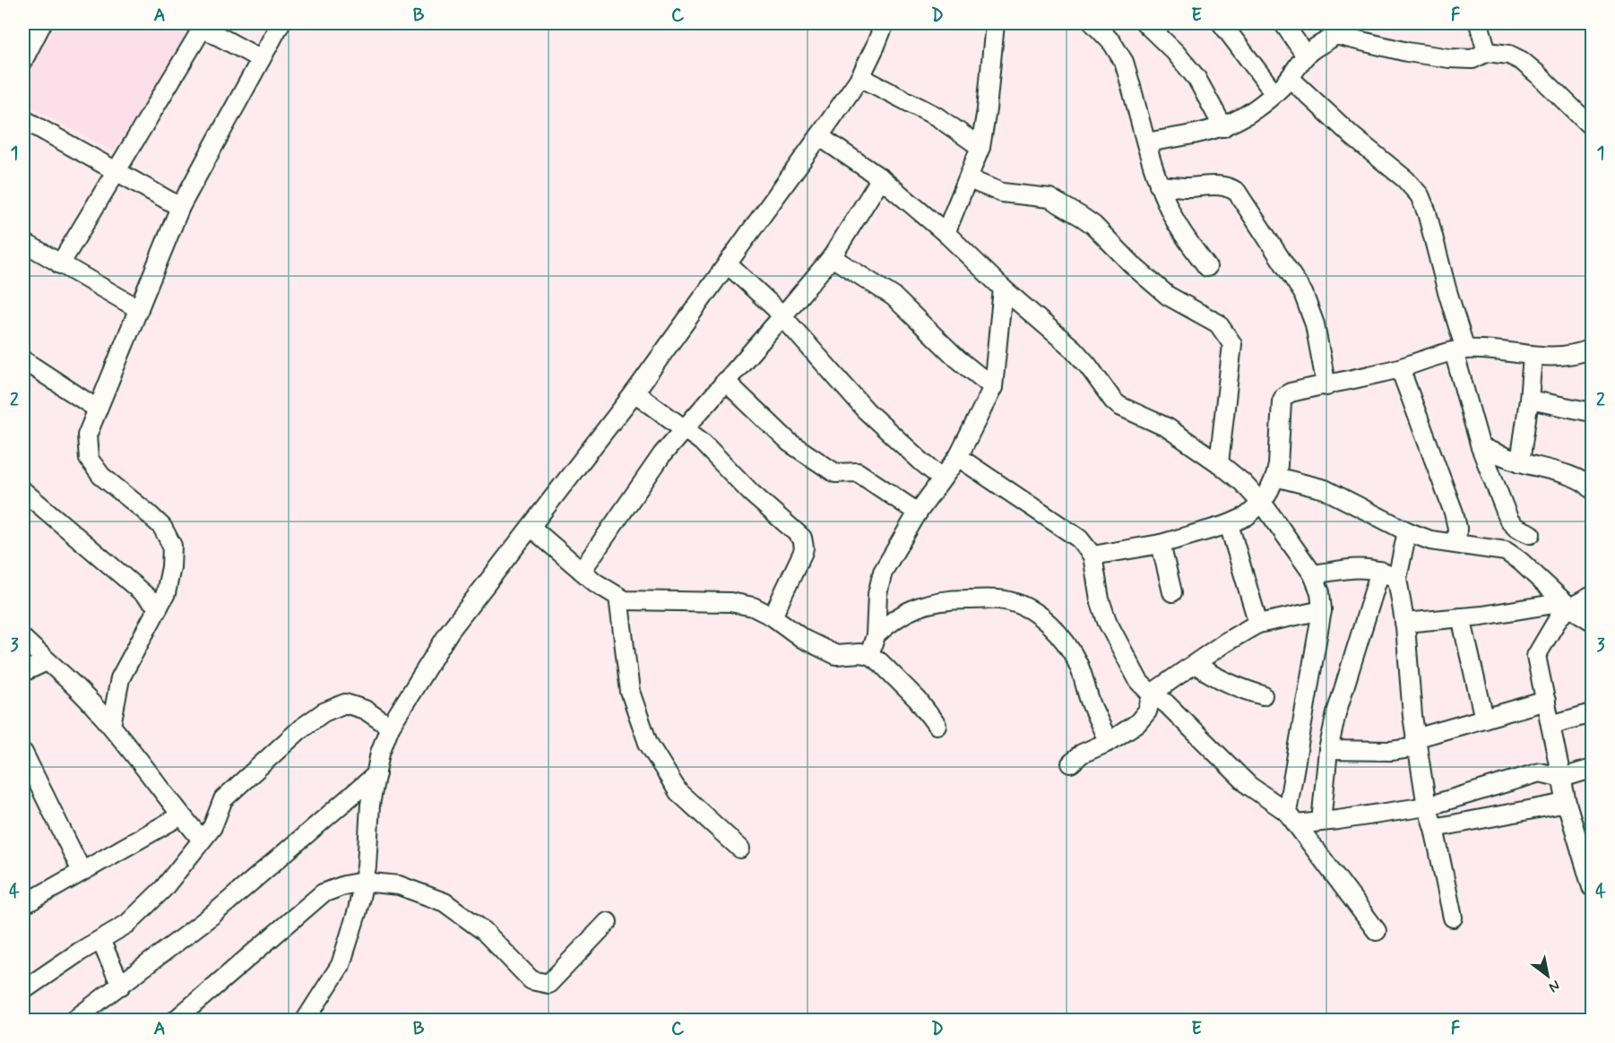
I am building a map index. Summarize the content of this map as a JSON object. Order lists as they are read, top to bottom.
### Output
{
  "north": "bottom right",
  "grid": {
    "columns": [
      "A",
      "B",
      "C",
      "D",
      "E",
      "F"
    ],
    "rows": [
      "1",
      "2",
      "3",
      "4"
    ]
  }
}
